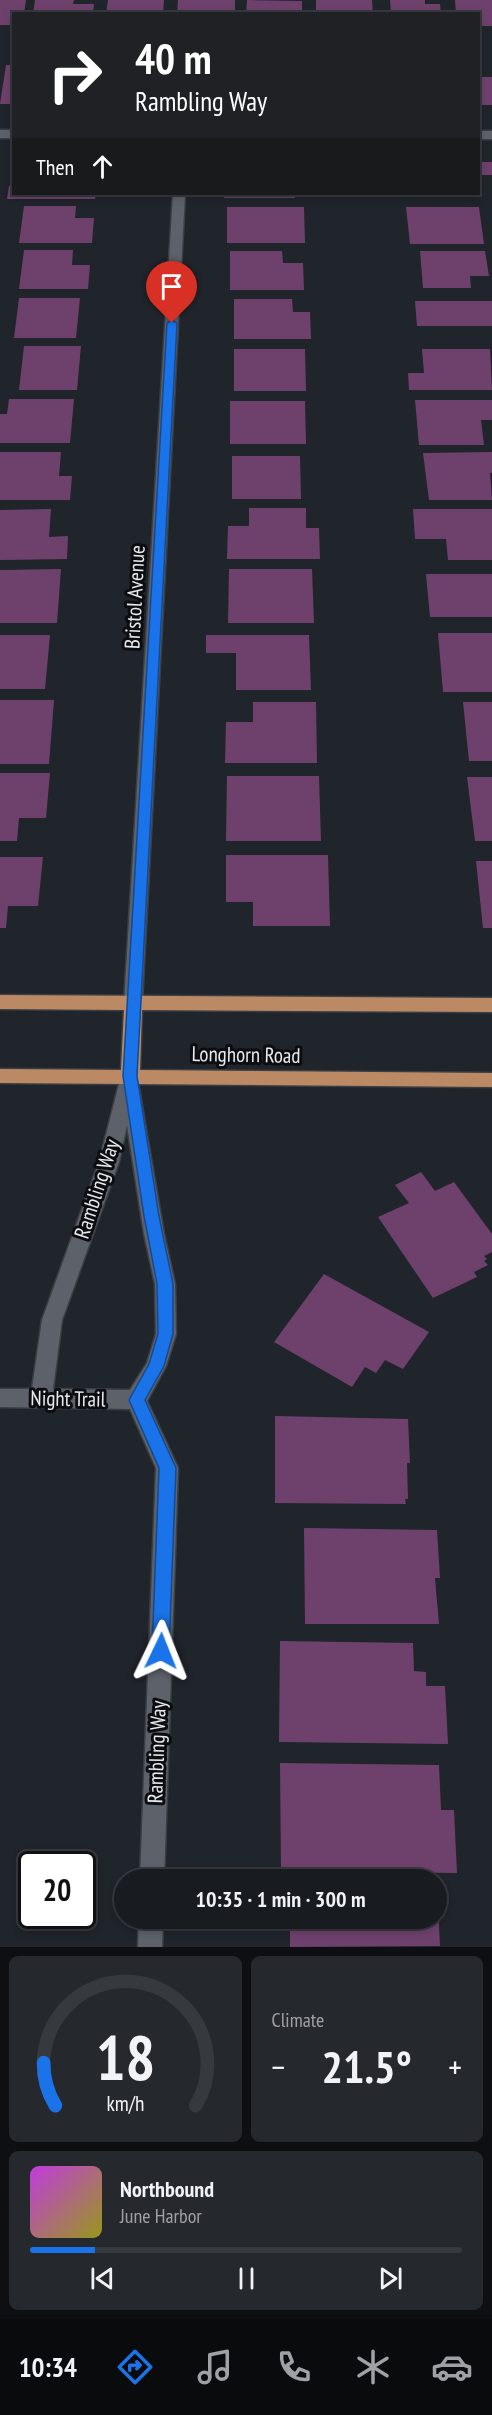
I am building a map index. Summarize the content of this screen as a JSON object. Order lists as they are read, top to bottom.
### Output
{
  "streets": {
    "main road": ["Longhorn Road"],
    "street": ["Bristol Avenue", "Rambling Way", "Night Trail"]
  },
  "crossings": [
    ["Longhorn Road", "Rambling Way"],
    ["Rambling Way", "Night Trail"]
  ],
  "page": {
    "turn": ["40 m", "Rambling Way"],
    "then": "Then",
    "limit": "20",
    "trip": "10:35 · 1 min · 300 m",
    "tile": "Climate",
    "heat": ["−", "21.5°", "+"],
    "song": ["Northbound", "June Harbor"],
    "tabs": "10:34",
    "gauge": ["18", "km/h"]
  }
}
